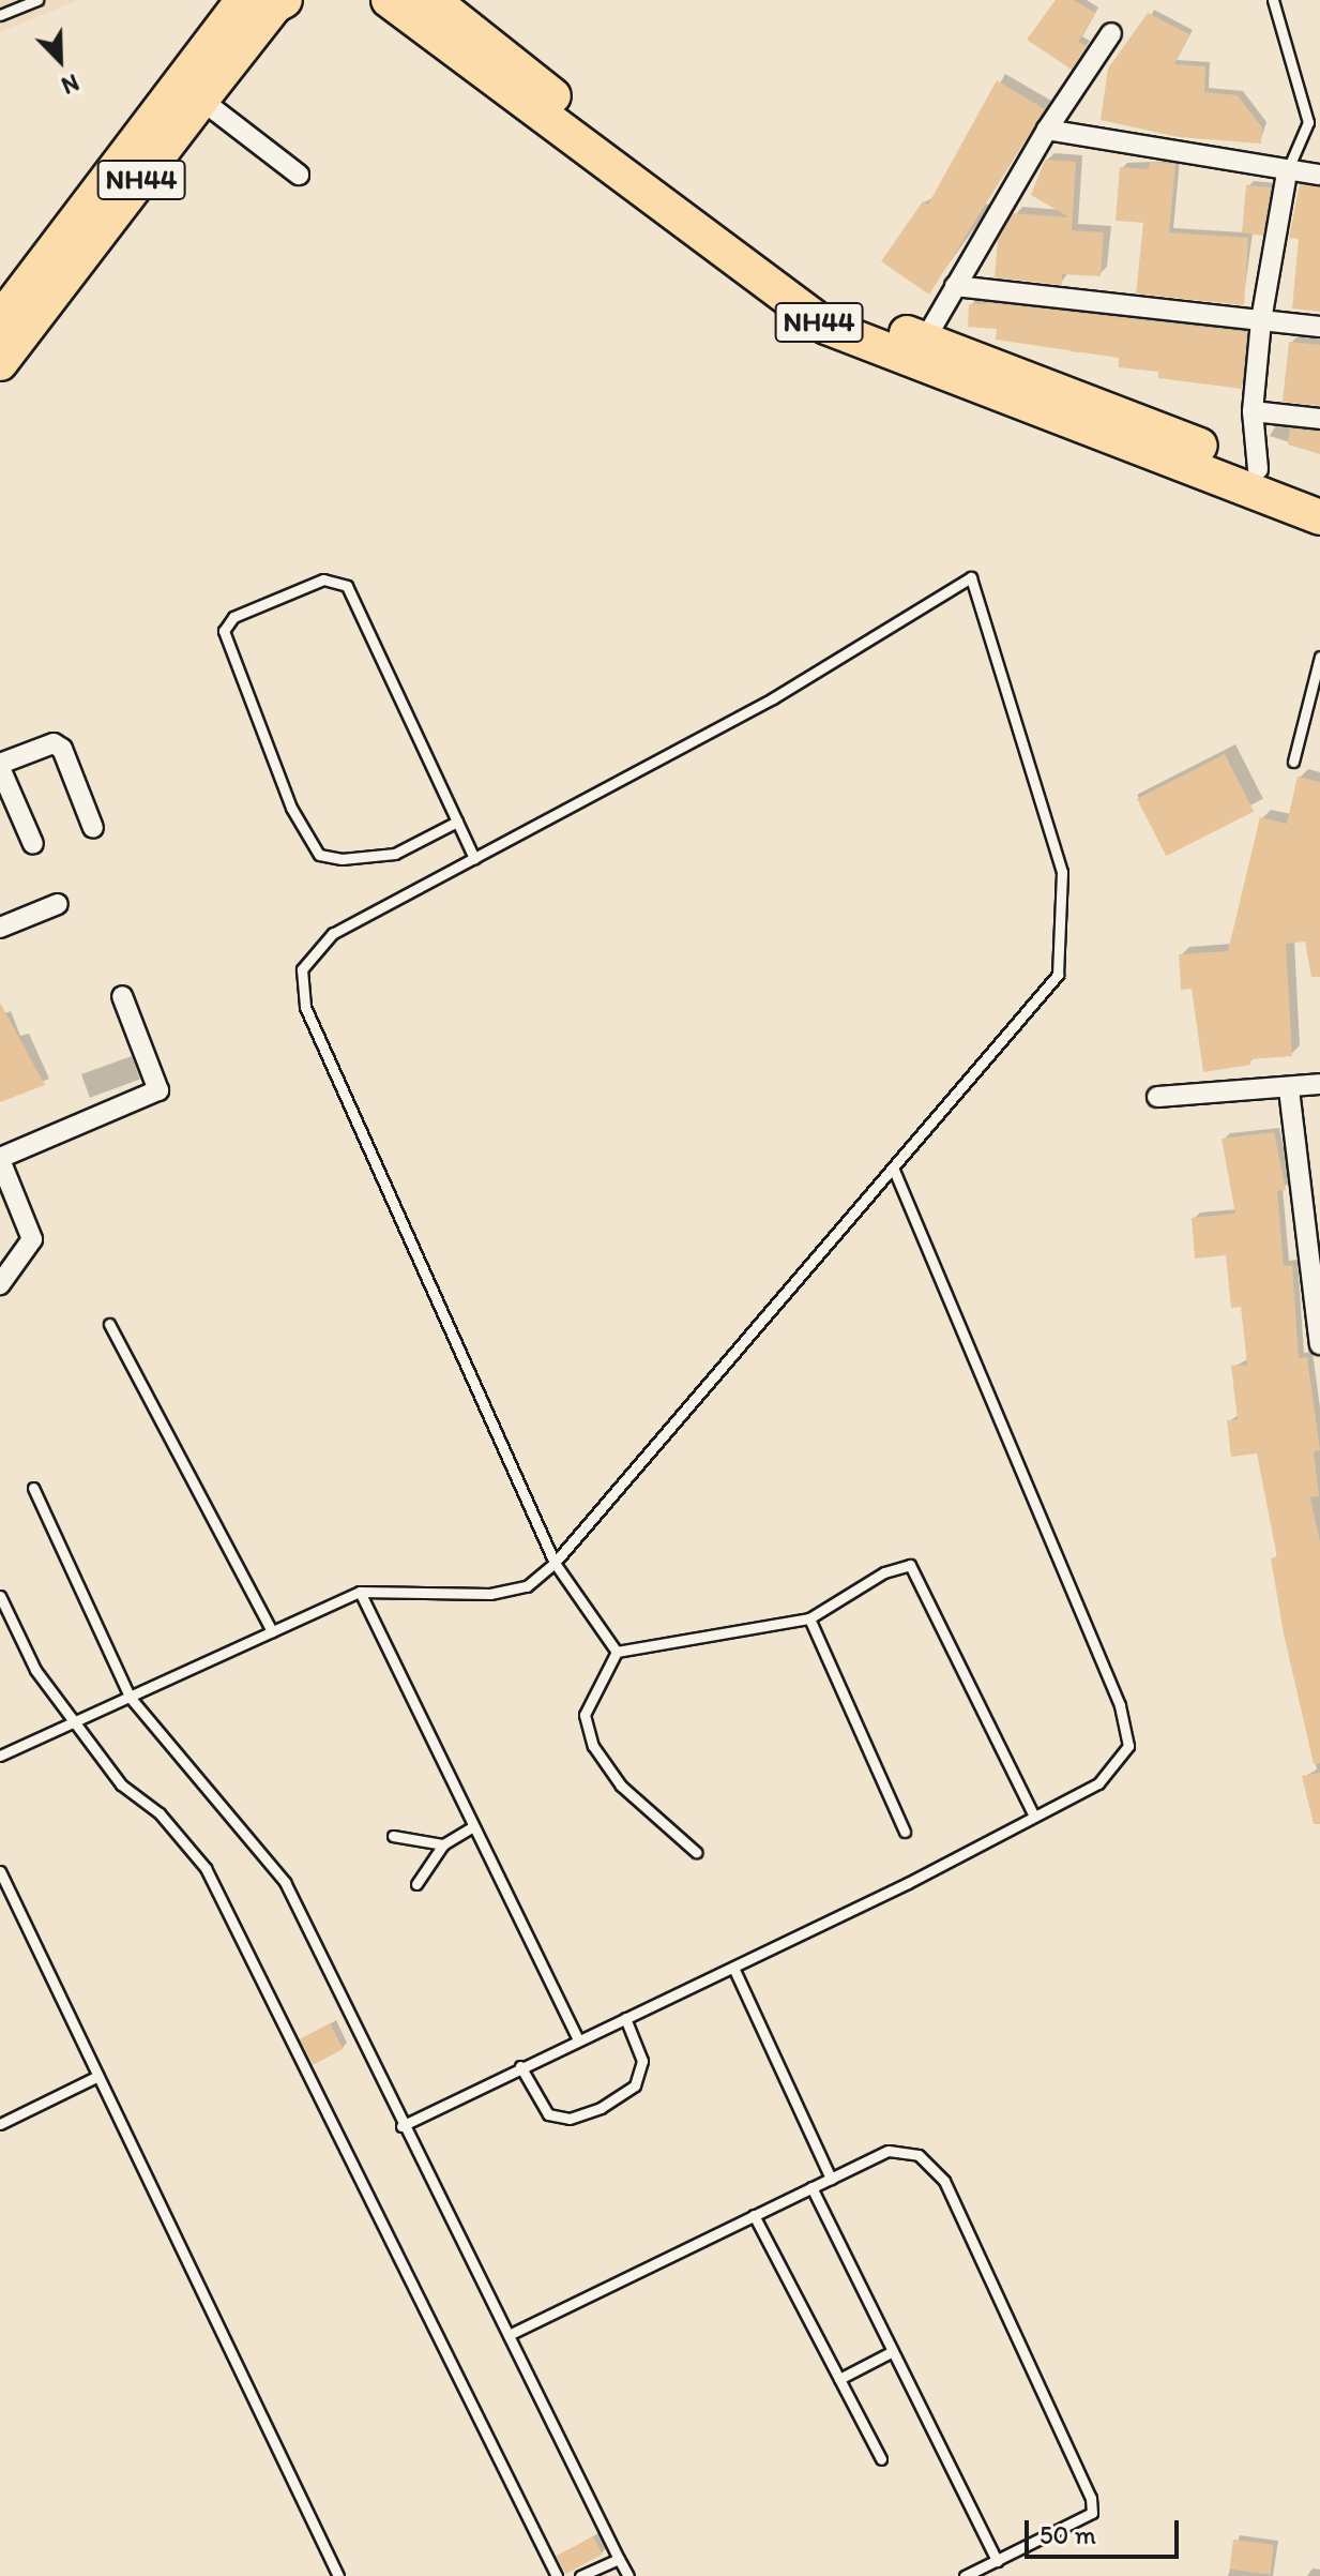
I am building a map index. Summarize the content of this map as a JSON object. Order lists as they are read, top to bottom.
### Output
{
  "streets": {
    "highway": ["NH44"]
  },
  "scale_bar": "50 m",
  "north": "bottom right"
}
